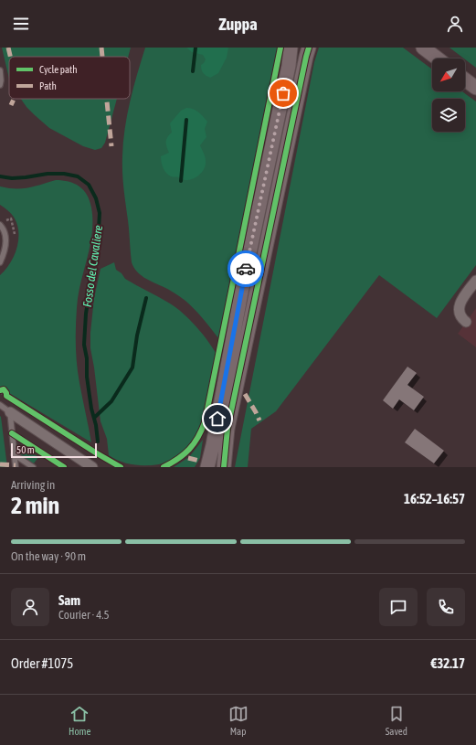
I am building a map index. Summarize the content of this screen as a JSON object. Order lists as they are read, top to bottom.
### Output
{
  "water": ["Fosso del Cavaliere"],
  "legend": ["Cycle path", "Path"],
  "scale_bar": "50 m",
  "north": "bottom left",
  "page": {
    "header": "Zuppa",
    "scale": "50 m",
    "heading": ["2 min", "Arriving in", "16:52–16:57"],
    "panel": [
      "Sam",
      "Courier · 4.5",
      "Order #1075",
      "€32.17"
    ],
    "bar": "On the way · 90 m",
    "tabs": ["Home", "Map", "Saved"]
  }
}
